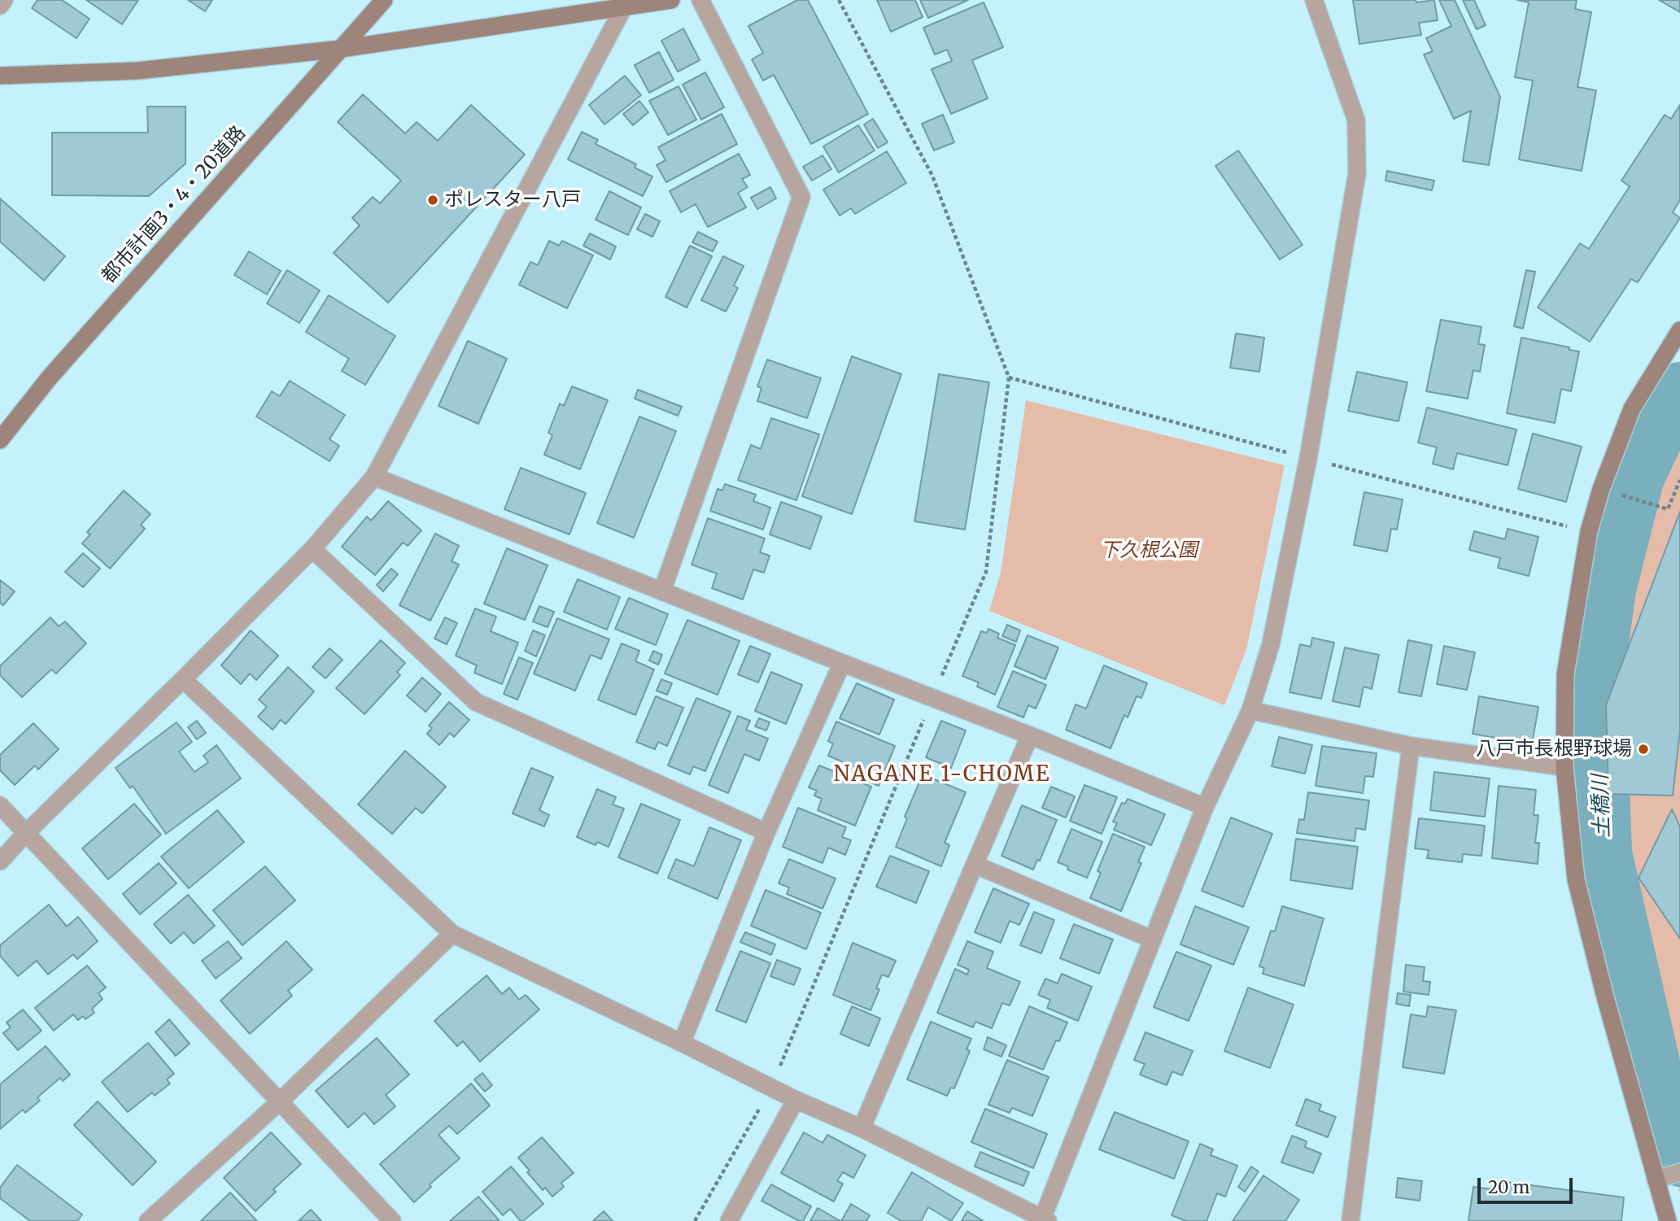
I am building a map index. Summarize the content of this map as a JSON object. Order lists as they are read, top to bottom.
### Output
{
  "streets": {
    "street": ["都市計画3・4・20道路"]
  },
  "districts": ["NAGANE 1-CHOME"],
  "water": ["土橋川"],
  "parks": ["下久根公園"],
  "places": ["ポレスター八戸", "八戸市長根野球場"],
  "scale_bar": "20 m"
}
